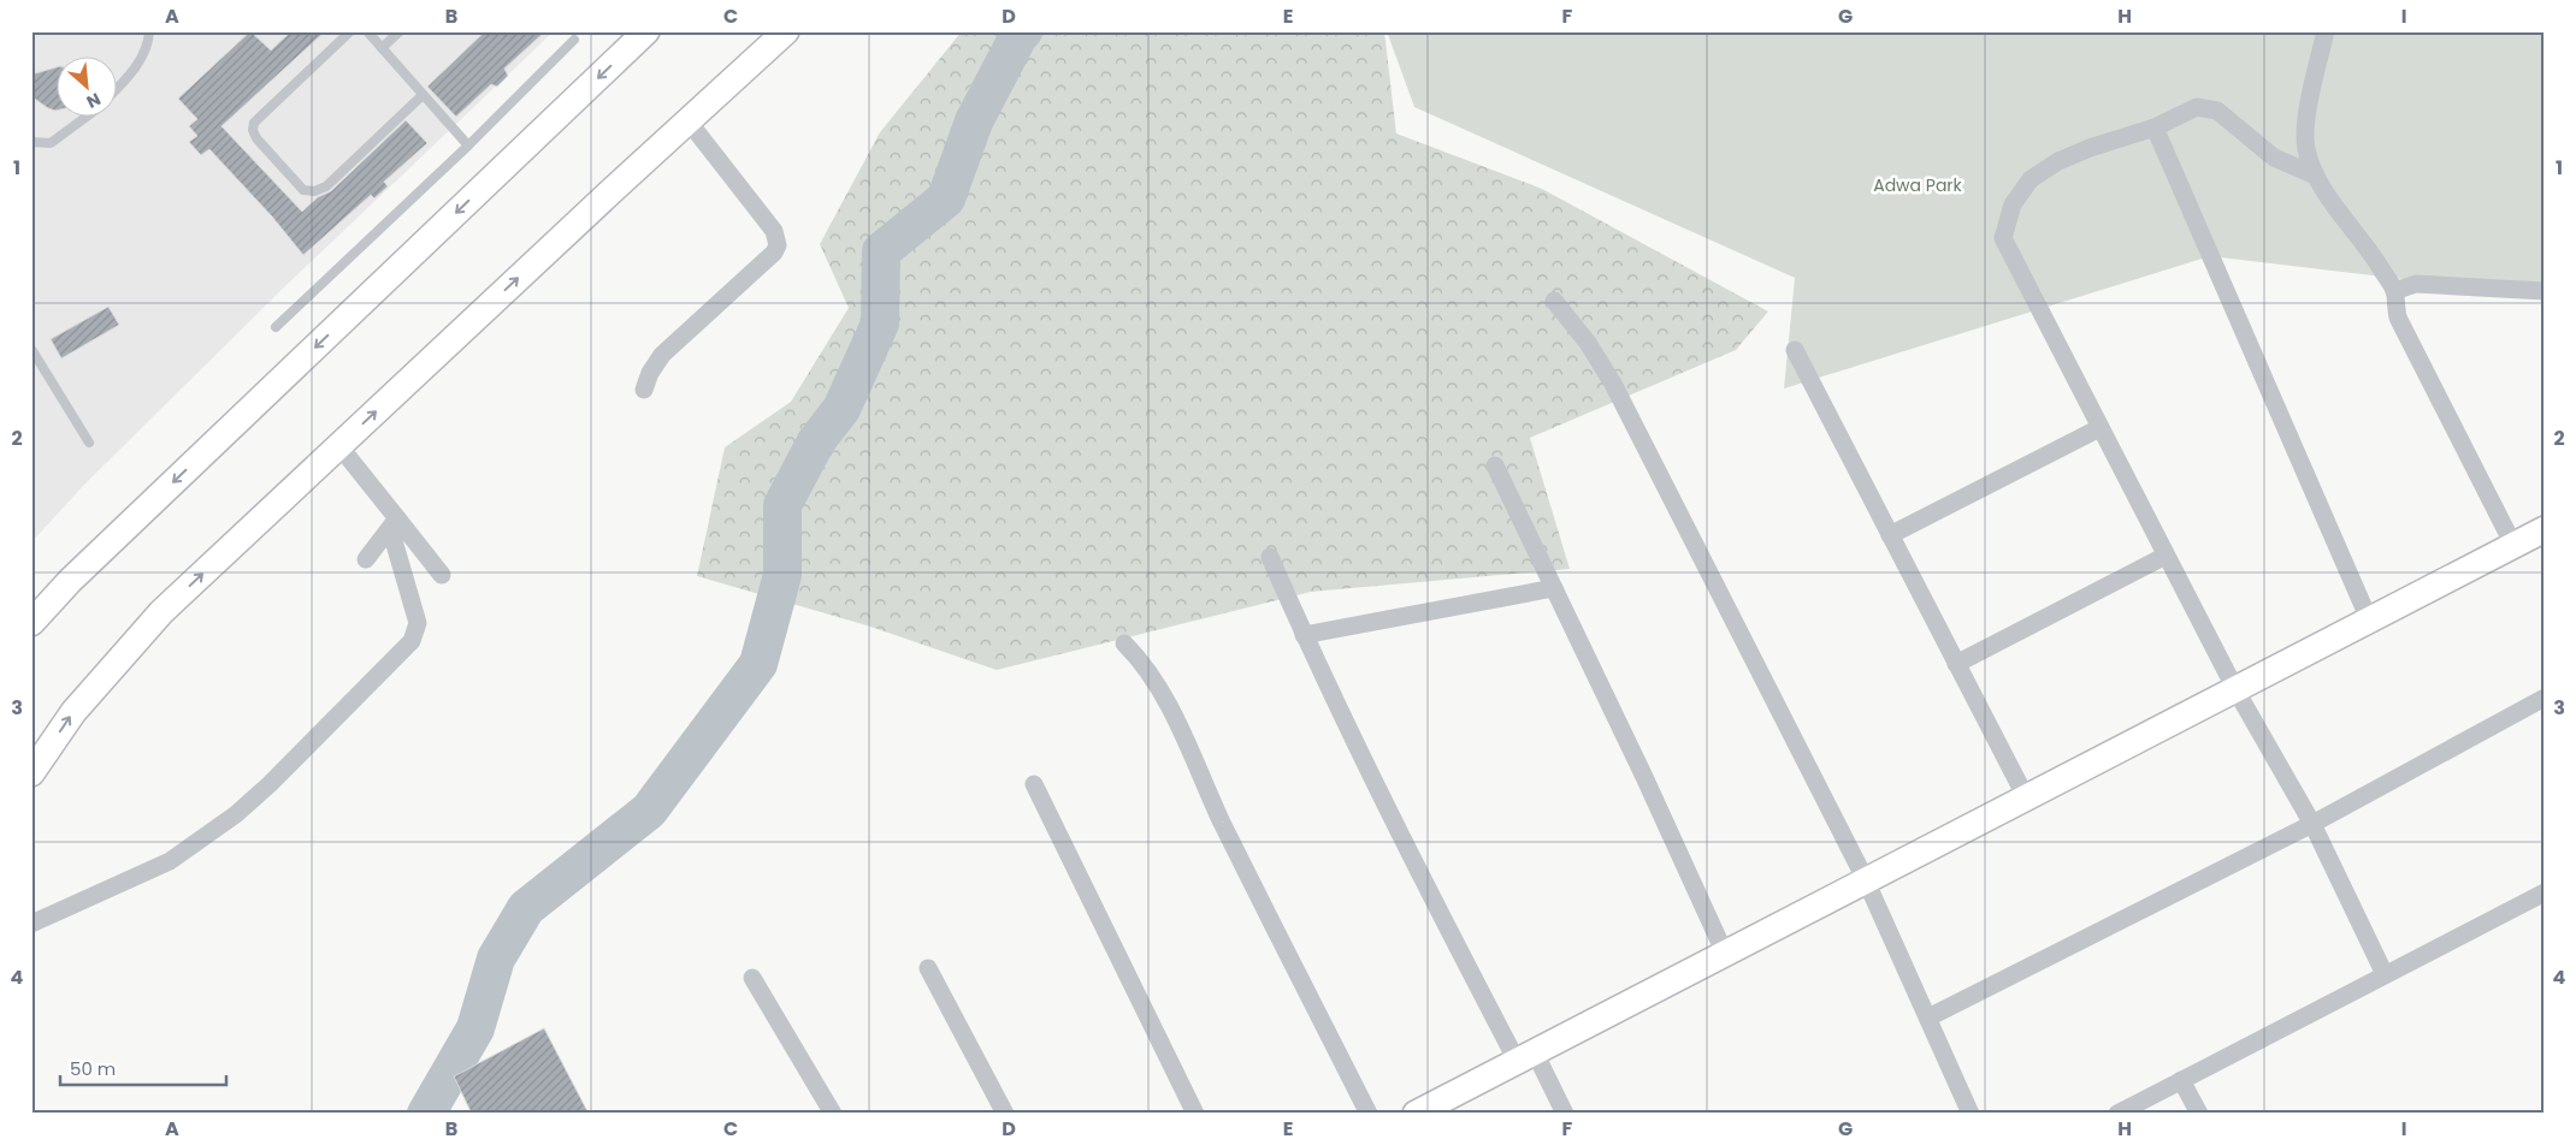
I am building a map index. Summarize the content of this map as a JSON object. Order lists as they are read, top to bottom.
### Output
{
  "parks": ["Adwa Park"],
  "scale_bar": "50 m",
  "north": "bottom right",
  "grid": {
    "columns": [
      "A",
      "B",
      "C",
      "D",
      "E",
      "F",
      "G",
      "H",
      "I"
    ],
    "rows": [
      "1",
      "2",
      "3",
      "4"
    ]
  }
}
